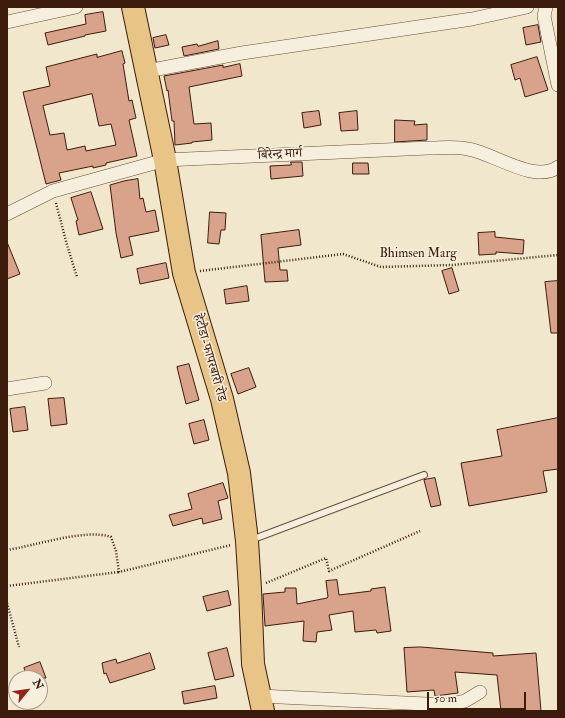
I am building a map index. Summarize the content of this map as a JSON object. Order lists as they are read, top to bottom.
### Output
{
  "streets": {
    "highway": ["हेटौडा-फापरबारी रोड"],
    "street": ["बिरेन्द्र मार्ग"],
    "path": ["Bhimsen Marg"]
  },
  "crossings": [
    ["बिरेन्द्र मार्ग", "हेटौडा-फापरबारी रोड"],
    ["Bhimsen Marg", "हेटौडा-फापरबारी रोड"]
  ],
  "scale_bar": "50 m",
  "north": "top right"
}
